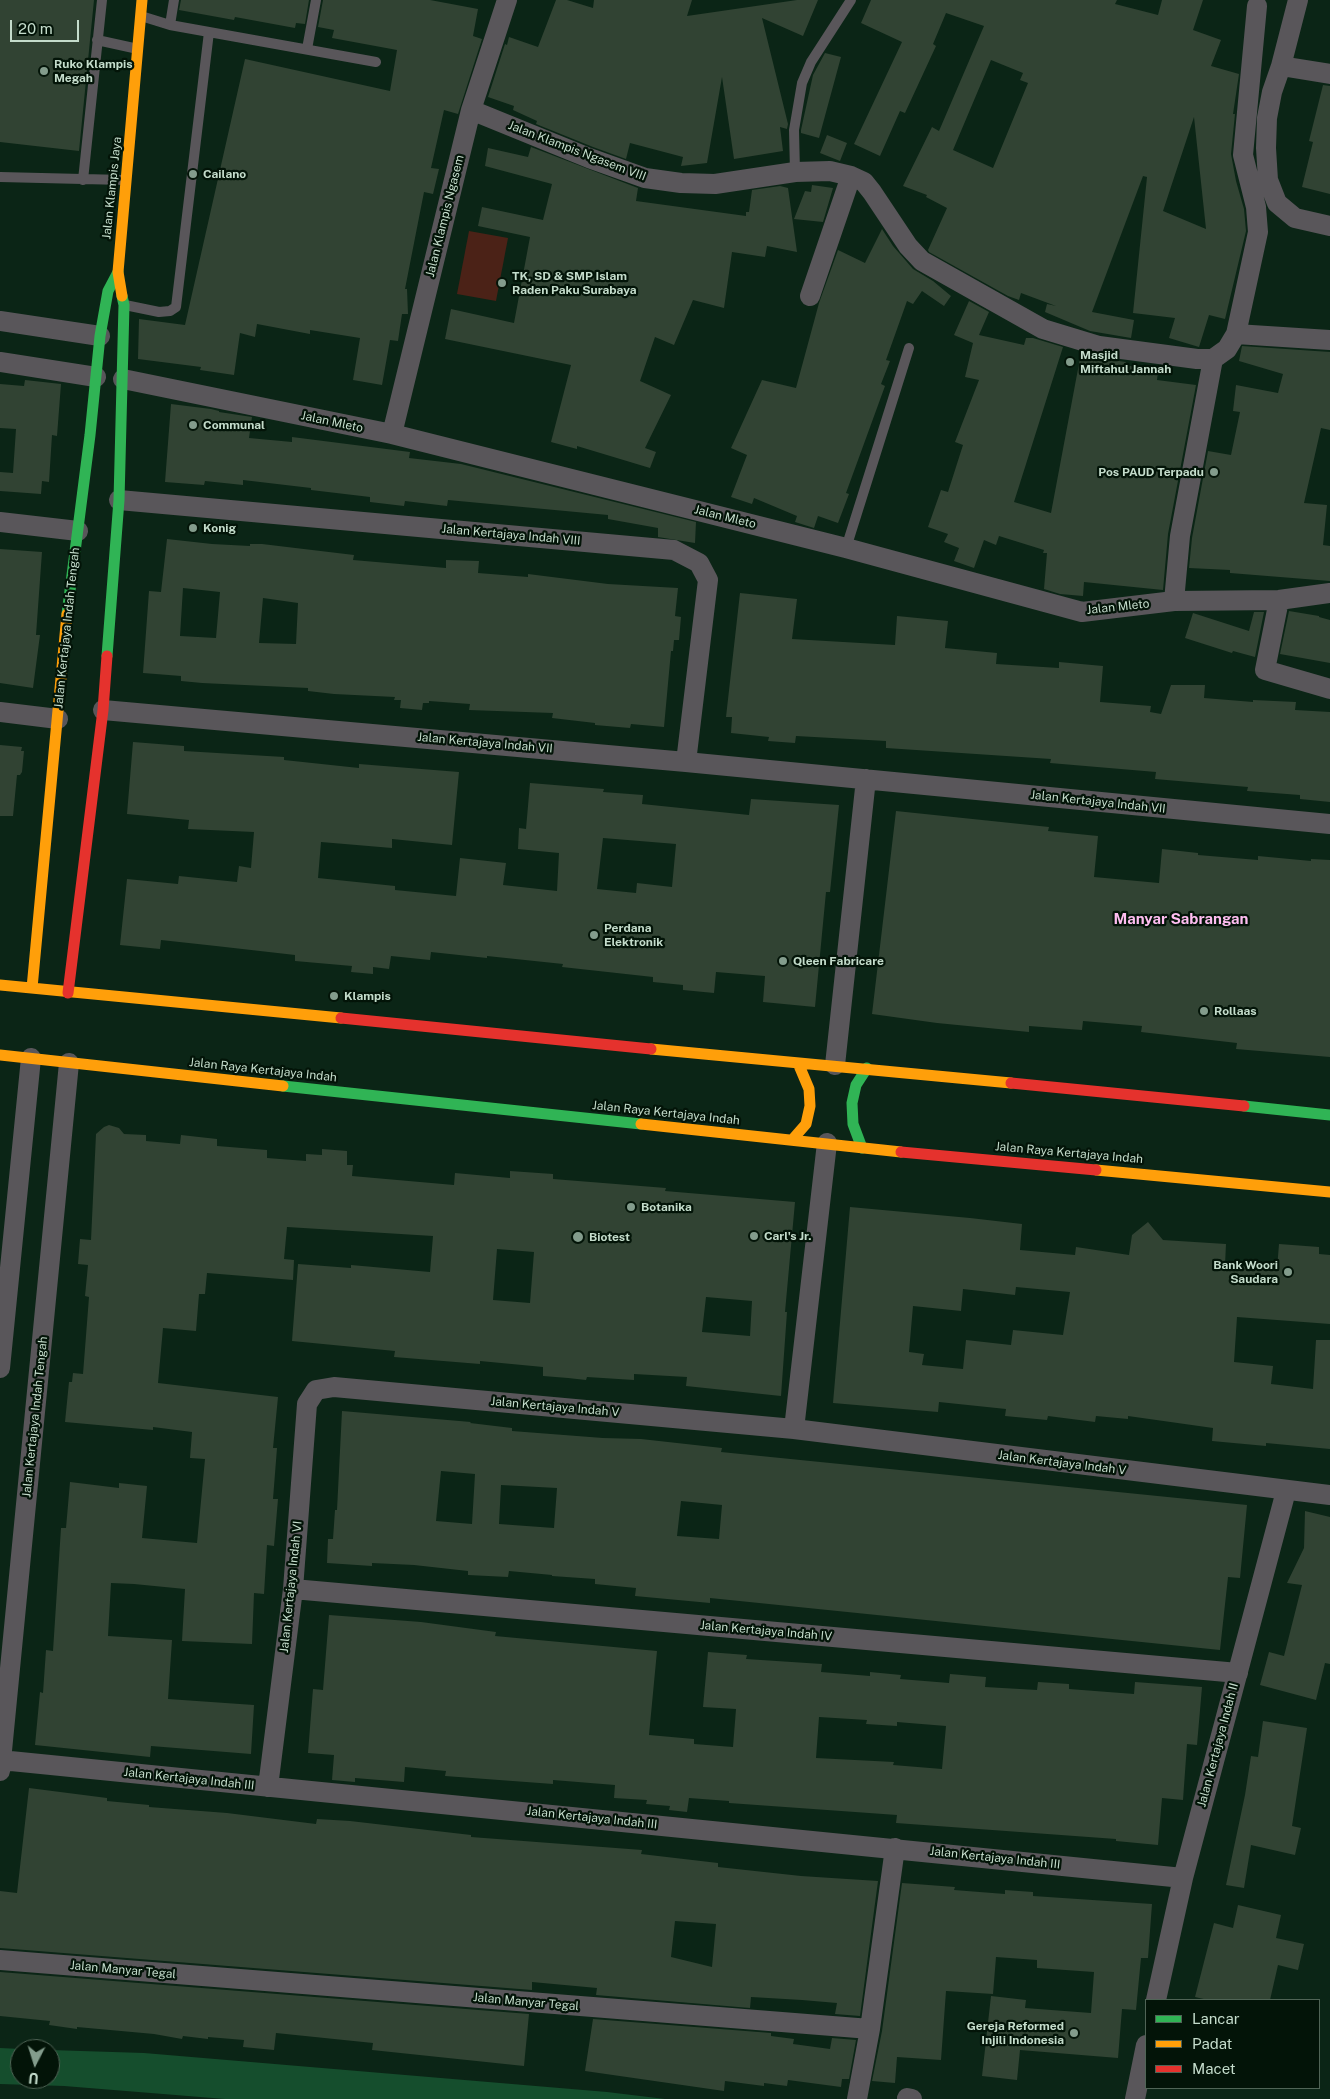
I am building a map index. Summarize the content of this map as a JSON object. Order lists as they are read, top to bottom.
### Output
{
  "streets": {
    "main road": ["Jalan Klampis Jaya", "Jalan Kertajaya Indah Tengah", "Jalan Raya Kertajaya Indah"],
    "street": [
      "Jalan Klampis Ngasem VIII",
      "Jalan Klampis Ngasem",
      "Jalan Mleto",
      "Jalan Kertajaya Indah VIII",
      "Jalan Kertajaya Indah VII",
      "Jalan Kertajaya Indah V",
      "Jalan Kertajaya Indah VI",
      "Jalan Kertajaya Indah IV",
      "Jalan Kertajaya Indah II",
      "Jalan Kertajaya Indah III",
      "Jalan Manyar Tegal"
    ]
  },
  "crossings": [
    ["Jalan Klampis Ngasem VIII", "Jalan Klampis Ngasem"],
    ["Jalan Klampis Jaya", "Jalan Mleto"],
    ["Jalan Klampis Jaya", "Jalan Kertajaya Indah Tengah"],
    ["Jalan Klampis Ngasem", "Jalan Mleto"],
    ["Jalan Kertajaya Indah VIII", "Jalan Kertajaya Indah VII"],
    ["Jalan Kertajaya Indah Tengah", "Jalan Raya Kertajaya Indah"],
    ["Jalan Kertajaya Indah Tengah", "Jalan Kertajaya Indah III"],
    ["Jalan Kertajaya Indah V", "Jalan Kertajaya Indah VI"],
    ["Jalan Kertajaya Indah V", "Jalan Kertajaya Indah II"],
    ["Jalan Kertajaya Indah VI", "Jalan Kertajaya Indah IV"],
    ["Jalan Kertajaya Indah VI", "Jalan Kertajaya Indah III"],
    ["Jalan Kertajaya Indah IV", "Jalan Kertajaya Indah II"],
    ["Jalan Kertajaya Indah II", "Jalan Kertajaya Indah III"]
  ],
  "districts": ["Manyar Sabrangan"],
  "places": [
    "Ruko Klampis Megah",
    "Cailano",
    "TK, SD & SMP Islam Raden Paku Surabaya",
    "Masjid Miftahul Jannah",
    "Communal",
    "Pos PAUD Terpadu",
    "Konig",
    "Perdana Elektronik",
    "Qleen Fabricare",
    "Klampis",
    "Rollaas",
    "Botanika",
    "Carl's Jr.",
    "Biotest",
    "Bank Woori Saudara",
    "Gereja Reformed Injili Indonesia"
  ],
  "legend": ["Lancar", "Padat", "Macet"],
  "scale_bar": "20 m",
  "north": "bottom"
}
